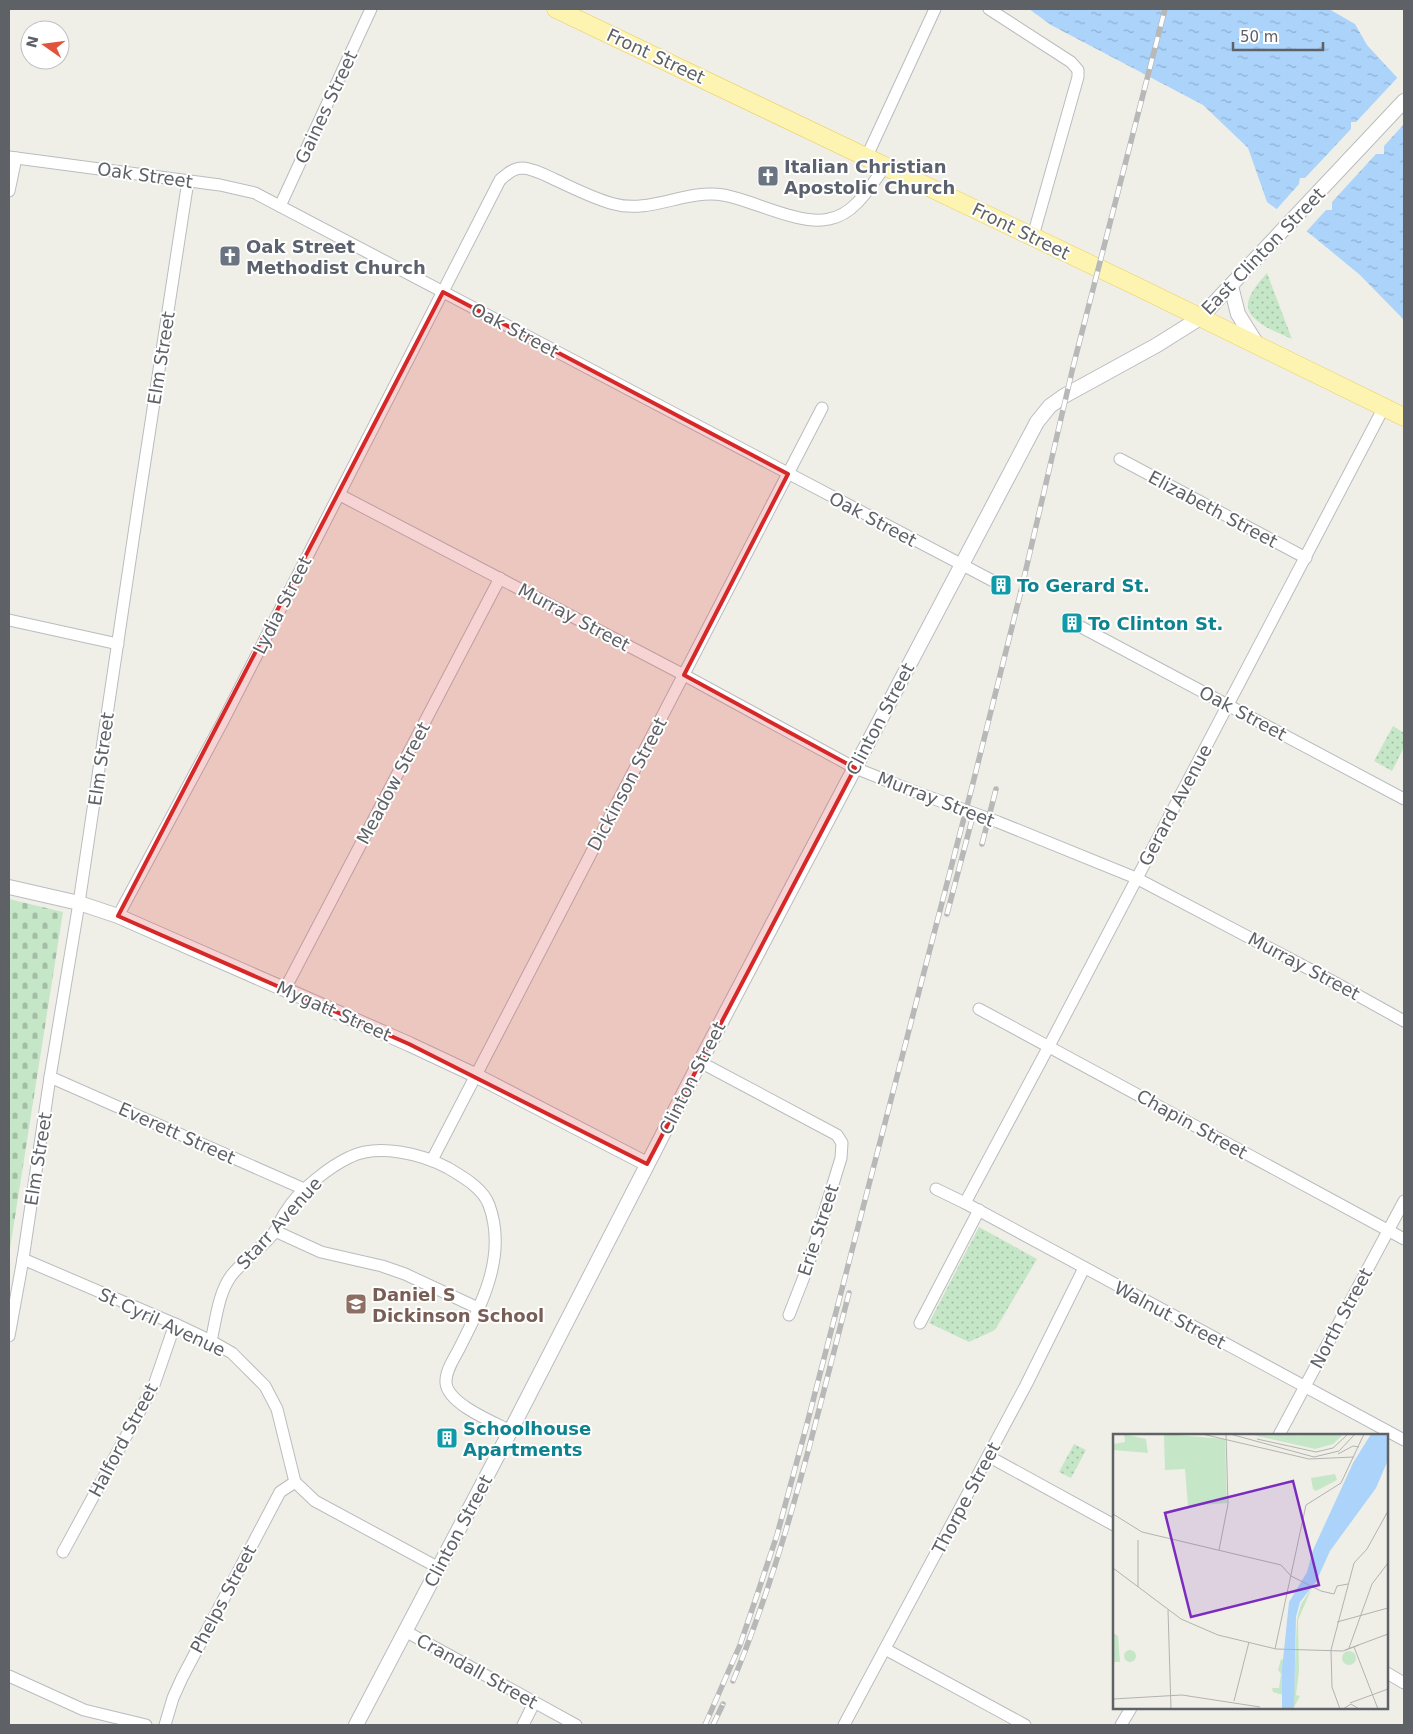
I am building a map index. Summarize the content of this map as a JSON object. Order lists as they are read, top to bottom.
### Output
{
  "streets": {
    "main road": ["Front Street"],
    "street": [
      "Gaines Street",
      "Oak Street",
      "East Clinton Street",
      "Elm Street",
      "Elizabeth Street",
      "Lydia Street",
      "Murray Street",
      "Clinton Street",
      "Meadow Street",
      "Dickinson Street",
      "Gerard Avenue",
      "Mygatt Street",
      "Chapin Street",
      "Everett Street",
      "Starr Avenue",
      "Erie Street",
      "Walnut Street",
      "North Street",
      "St Cyril Avenue",
      "Halford Street",
      "Thorpe Street",
      "Phelps Street",
      "Crandall Street"
    ]
  },
  "crossings": [
    ["Front Street", "East Clinton Street"],
    ["Front Street", "Lydia Street"],
    ["Front Street", "Gerard Avenue"],
    ["Gaines Street", "Oak Street"],
    ["Oak Street", "Elm Street"],
    ["Oak Street", "Lydia Street"],
    ["Oak Street", "Clinton Street"],
    ["Oak Street", "Dickinson Street"],
    ["Oak Street", "Gerard Avenue"],
    ["East Clinton Street", "Clinton Street"],
    ["Elm Street", "Mygatt Street"],
    ["Elm Street", "Everett Street"],
    ["Elm Street", "St Cyril Avenue"],
    ["Elizabeth Street", "Gerard Avenue"],
    ["Lydia Street", "Murray Street"],
    ["Lydia Street", "Mygatt Street"],
    ["Murray Street", "Clinton Street"],
    ["Murray Street", "Meadow Street"],
    ["Murray Street", "Dickinson Street"],
    ["Murray Street", "Gerard Avenue"],
    ["Clinton Street", "Mygatt Street"],
    ["Clinton Street", "Starr Avenue"],
    ["Clinton Street", "Erie Street"],
    ["Clinton Street", "Crandall Street"],
    ["Meadow Street", "Mygatt Street"],
    ["Dickinson Street", "Mygatt Street"],
    ["Dickinson Street", "Starr Avenue"],
    ["Gerard Avenue", "Chapin Street"],
    ["Gerard Avenue", "Walnut Street"],
    ["Chapin Street", "North Street"],
    ["Everett Street", "Starr Avenue"],
    ["Starr Avenue", "St Cyril Avenue"],
    ["Walnut Street", "North Street"],
    ["Walnut Street", "Thorpe Street"],
    ["St Cyril Avenue", "Halford Street"],
    ["St Cyril Avenue", "Phelps Street"]
  ],
  "places": {
    "church": ["Italian Christian Apostolic Church", "Oak Street Methodist Church"],
    "building": ["To Gerard St.", "To Clinton St.", "Schoolhouse Apartments"],
    "school or university": ["Daniel S Dickinson School"]
  },
  "scale_bar": "50 m",
  "north": "left"
}
